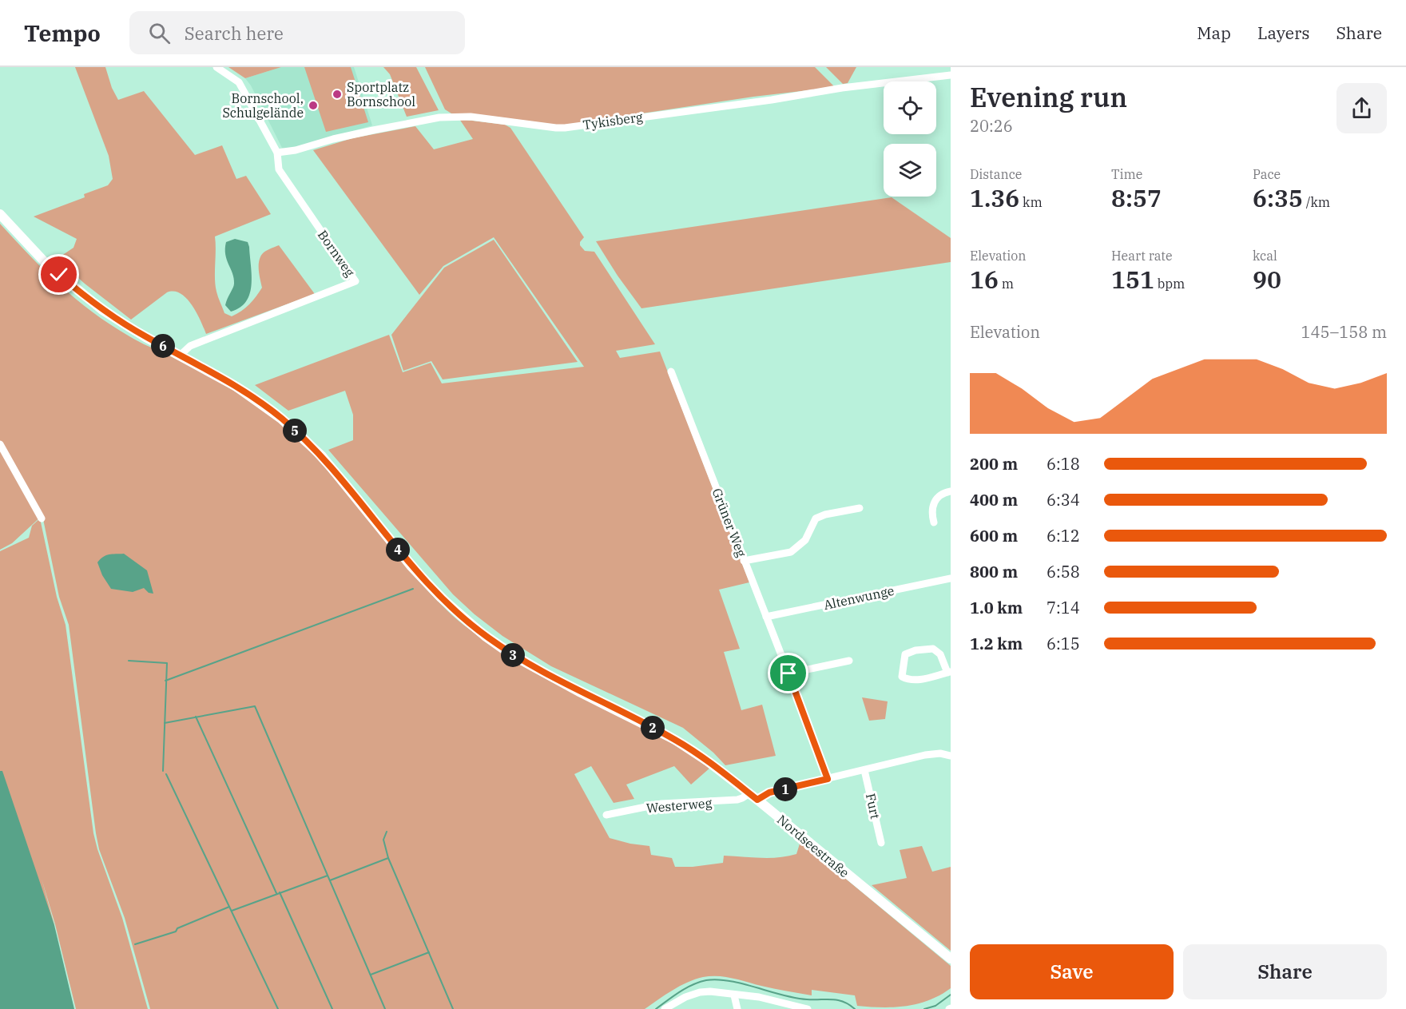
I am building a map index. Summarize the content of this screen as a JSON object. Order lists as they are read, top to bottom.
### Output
{
  "streets": {
    "main road": ["Nordseestraße"],
    "street": [
      "Tykisberg",
      "Bornweg",
      "Grüner Weg",
      "Altenwunge",
      "Westerweg",
      "Furt"
    ]
  },
  "crossings": [
    ["Tykisberg", "Bornweg"],
    ["Bornweg", "Nordseestraße"],
    ["Grüner Weg", "Altenwunge"],
    ["Grüner Weg", "Westerweg"],
    ["Westerweg", "Furt"],
    ["Westerweg", "Nordseestraße"]
  ],
  "places": ["Sportplatz Bornschool", "Bornschool, Schulgelände"],
  "page": {
    "header": "Tempo",
    "search": "Search here",
    "nav": ["Map", "Layers", "Share"],
    "heading": ["Evening run", "20:26"],
    "stats": [
      ["Distance", "1.36 km"],
      ["Time", "8:57"],
      ["Pace", "6:35 /km"],
      ["Elevation", "16 m"],
      ["Heart rate", "151 bpm"],
      ["kcal", "90"]
    ],
    "chart": ["Elevation", "145–158 m"],
    "pins": [
      "6",
      "5",
      "4",
      "3",
      "2",
      "1"
    ],
    "list": [
      {
        "name": "200 m",
        "note": "6:18"
      },
      {
        "name": "400 m",
        "note": "6:34"
      },
      {
        "name": "600 m",
        "note": "6:12"
      },
      {
        "name": "800 m",
        "note": "6:58"
      },
      {
        "name": "1.0 km",
        "note": "7:14"
      },
      {
        "name": "1.2 km",
        "note": "6:15"
      }
    ],
    "buttons": ["Save", "Share"]
  }
}
